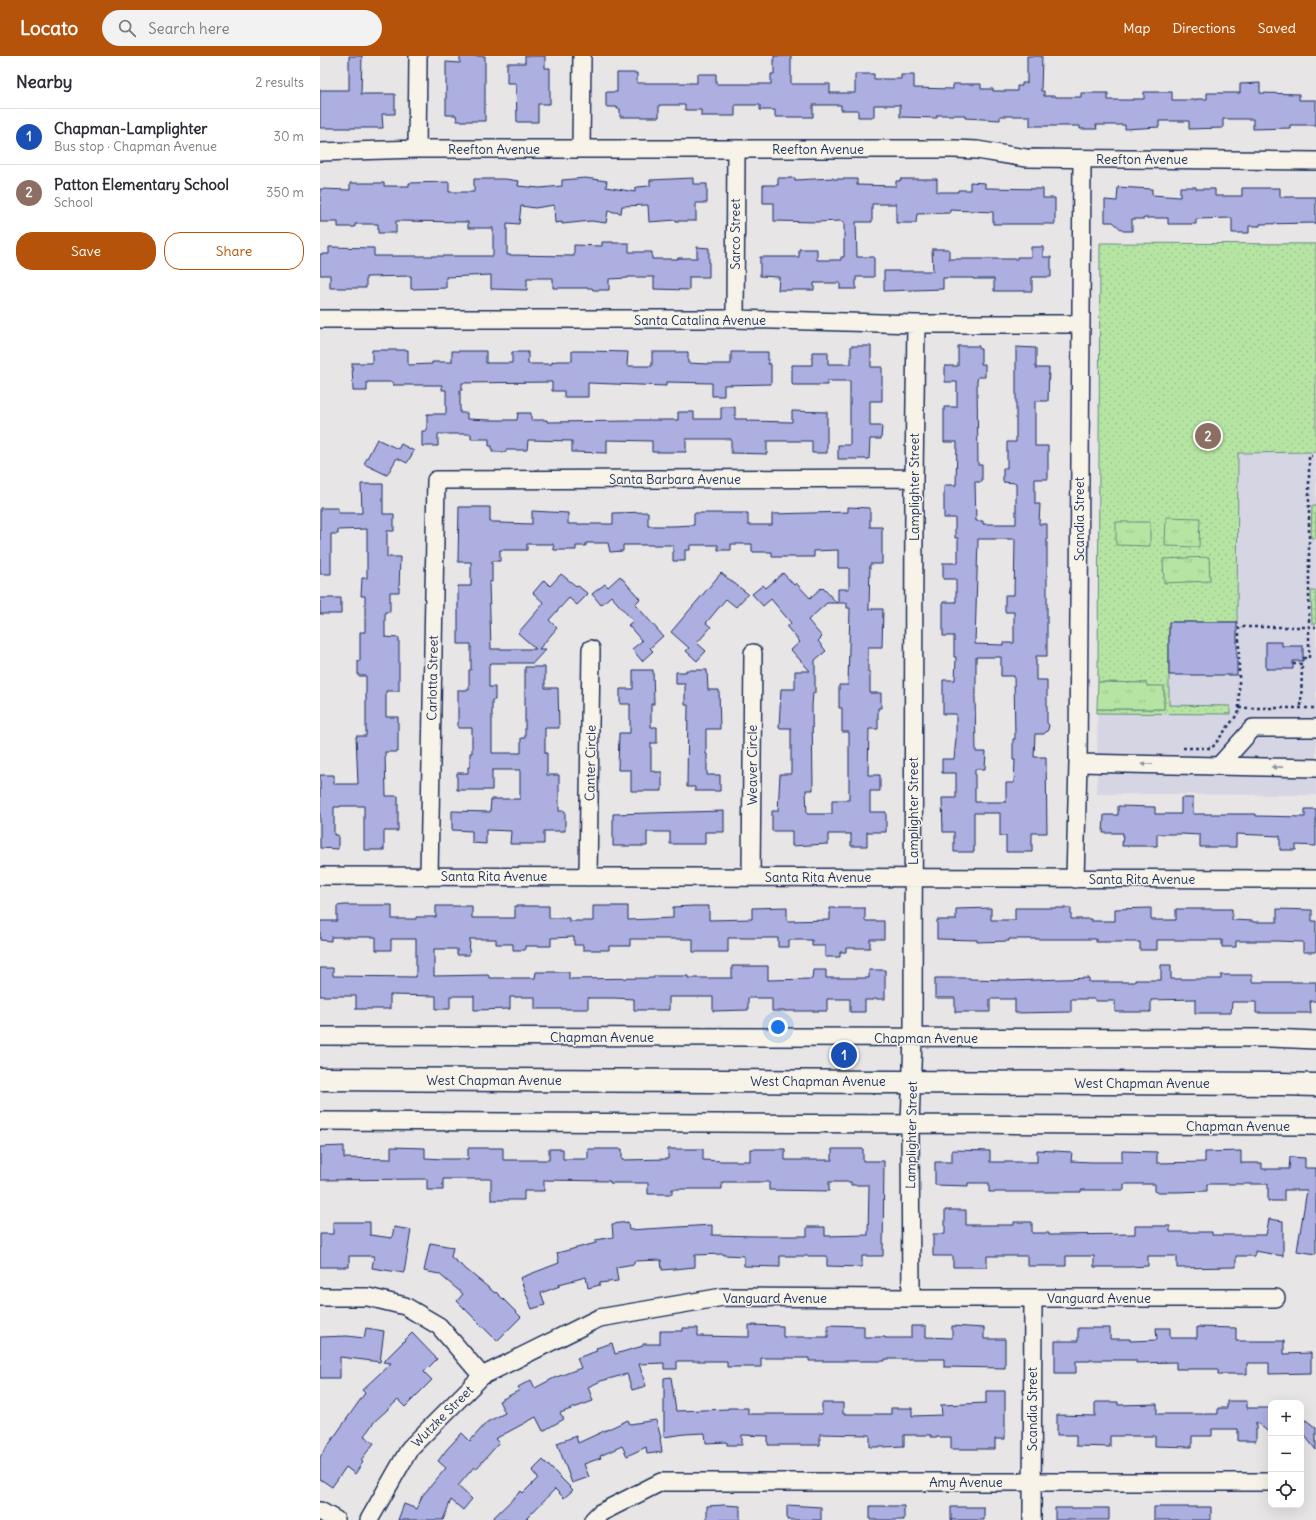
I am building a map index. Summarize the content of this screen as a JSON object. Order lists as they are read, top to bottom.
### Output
{
  "streets": {
    "main road": ["West Chapman Avenue"],
    "street": [
      "Reefton Avenue",
      "Sarco Street",
      "Santa Catalina Avenue",
      "Santa Barbara Avenue",
      "Lamplighter Street",
      "Scandia Street",
      "Carlotta Street",
      "Canter Circle",
      "Weaver Circle",
      "Santa Rita Avenue",
      "Chapman Avenue",
      "Vanguard Avenue",
      "Wutzke Street",
      "Amy Avenue"
    ]
  },
  "crossings": [
    ["Reefton Avenue", "Sarco Street"],
    ["Reefton Avenue", "Scandia Street"],
    ["Sarco Street", "Santa Catalina Avenue"],
    ["Santa Catalina Avenue", "Lamplighter Street"],
    ["Santa Catalina Avenue", "Scandia Street"],
    ["Santa Barbara Avenue", "Lamplighter Street"],
    ["Santa Barbara Avenue", "Carlotta Street"],
    ["Lamplighter Street", "Santa Rita Avenue"],
    ["Lamplighter Street", "Chapman Avenue"],
    ["Lamplighter Street", "West Chapman Avenue"],
    ["Lamplighter Street", "Vanguard Avenue"],
    ["Scandia Street", "Santa Rita Avenue"],
    ["Scandia Street", "Vanguard Avenue"],
    ["Scandia Street", "Amy Avenue"],
    ["Carlotta Street", "Santa Rita Avenue"],
    ["Canter Circle", "Santa Rita Avenue"],
    ["Weaver Circle", "Santa Rita Avenue"],
    ["Vanguard Avenue", "Wutzke Street"]
  ],
  "page": {
    "header": "Locato",
    "search": "Search here",
    "nav": ["Map", "Directions", "Saved"],
    "heading": ["Nearby", "2 results"],
    "list": [
      {
        "mark": "1",
        "name": "Chapman-Lamplighter",
        "note": "Bus stop · Chapman Avenue",
        "value": "30 m"
      },
      {
        "mark": "2",
        "name": "Patton Elementary School",
        "note": "School",
        "value": "350 m"
      }
    ],
    "buttons": ["Save", "Share"],
    "pins": ["2", "1"],
    "map_buttons": ["+", "−"]
  }
}
